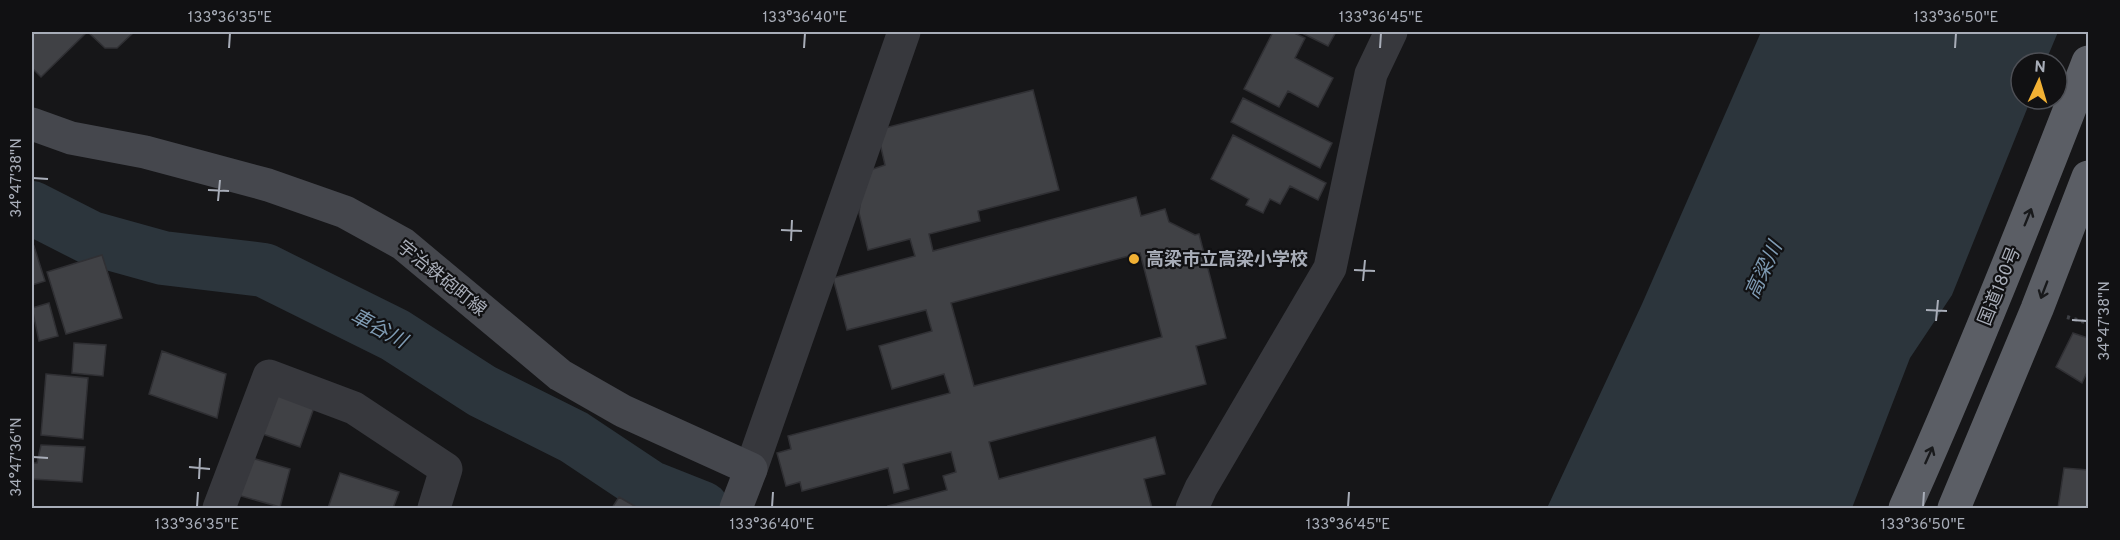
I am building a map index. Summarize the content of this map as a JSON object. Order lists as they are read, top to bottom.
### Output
{
  "streets": {
    "highway": ["国道180号"],
    "main road": ["宇治鉄砲町線"]
  },
  "water": ["高梁川", "車谷川"],
  "places": ["高梁市立高梁小学校"],
  "north": "top",
  "coordinates": [
    "133°36'35\"E",
    "133°36'40\"E",
    "133°36'45\"E",
    "133°36'50\"E",
    "34°47'38\"N",
    "34°47'36\"N"
  ]
}
